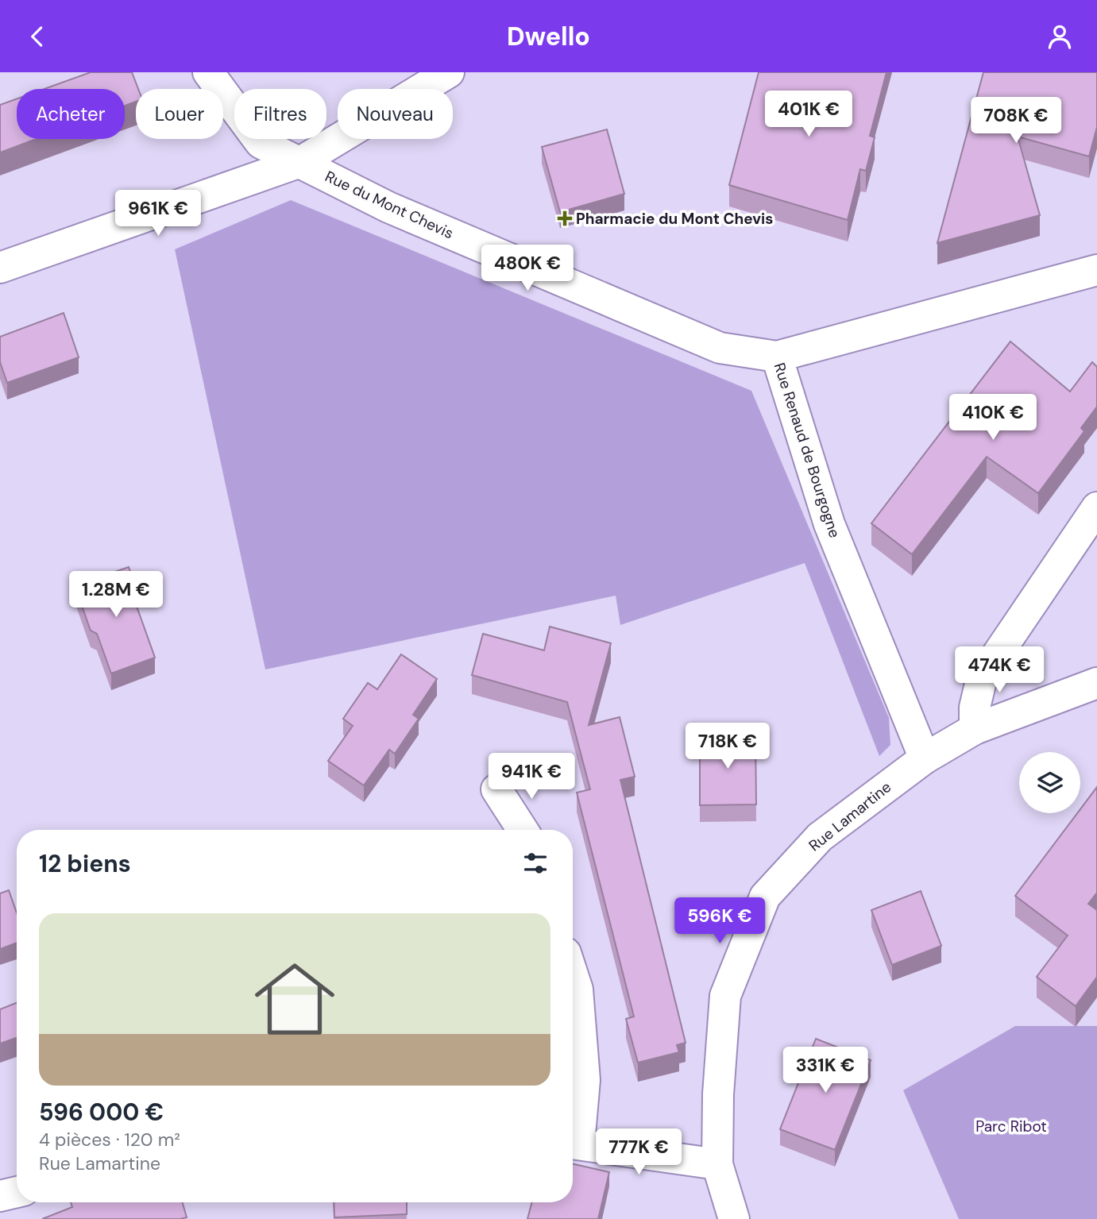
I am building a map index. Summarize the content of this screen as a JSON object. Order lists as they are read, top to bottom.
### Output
{
  "streets": {
    "street": ["Rue du Mont Chevis", "Rue Renaud de Bourgogne", "Rue Lamartine"]
  },
  "crossings": [
    ["Rue du Mont Chevis", "Rue Renaud de Bourgogne"],
    ["Rue Renaud de Bourgogne", "Rue Lamartine"]
  ],
  "parks": ["Parc Ribot"],
  "places": {
    "health": ["Pharmacie du Mont Chevis"]
  },
  "page": {
    "header": "Dwello",
    "chip": [
      "Acheter",
      "Louer",
      "Filtres",
      "Nouveau"
    ],
    "price": [
      "401K €",
      "708K €",
      "961K €",
      "480K €",
      "410K €",
      "1.28M €",
      "474K €",
      "718K €",
      "941K €",
      "596K €",
      "331K €",
      "777K €"
    ],
    "heading": "12 biens",
    "list": [
      {
        "name": "596 000 €",
        "note": "4 pièces · 120 m² · Rue Lamartine"
      }
    ]
  }
}
